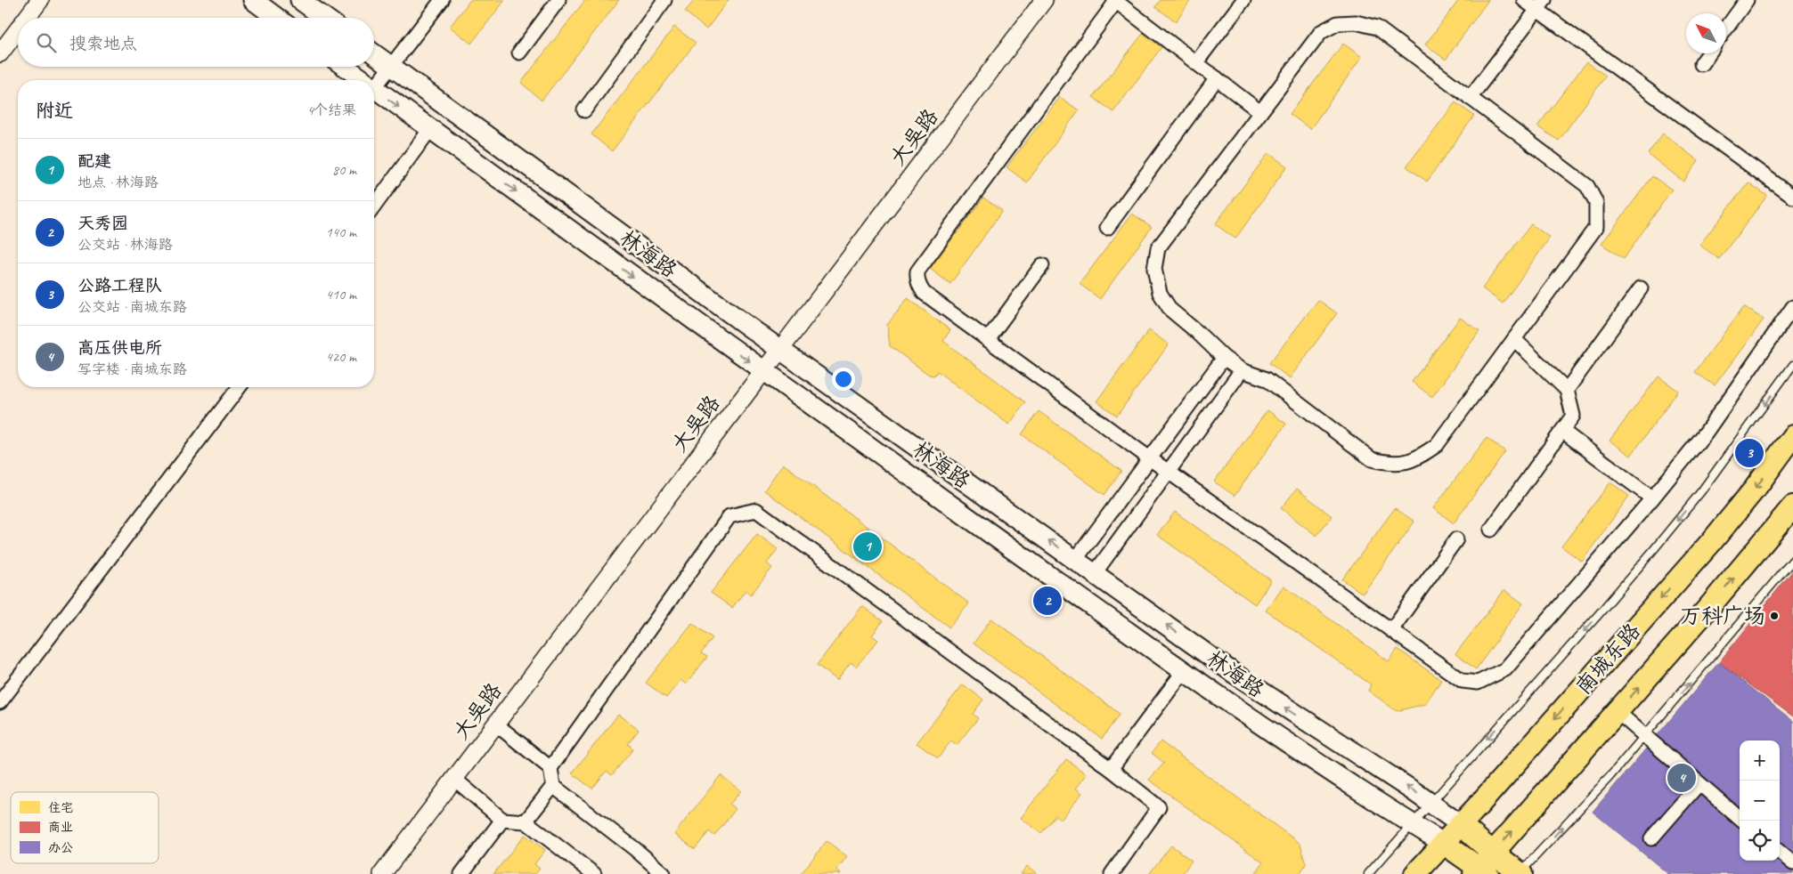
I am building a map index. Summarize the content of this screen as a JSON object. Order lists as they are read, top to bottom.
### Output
{
  "streets": {
    "main road": ["林海路", "南城东路"],
    "street": ["大吴路"]
  },
  "crossings": [
    ["大吴路", "林海路"],
    ["林海路", "南城东路"]
  ],
  "places": ["万科广场"],
  "legend": ["住宅", "商业", "办公"],
  "north": "top left",
  "page": {
    "search": "搜索地点",
    "heading": ["附近", "4个结果"],
    "list": [
      {
        "mark": "1",
        "name": "配建",
        "note": "地点 · 林海路",
        "value": "80 m"
      },
      {
        "mark": "2",
        "name": "天秀园",
        "note": "公交站 · 林海路",
        "value": "140 m"
      },
      {
        "mark": "3",
        "name": "公路工程队",
        "note": "公交站 · 南城东路",
        "value": "410 m"
      },
      {
        "mark": "4",
        "name": "高压供电所",
        "note": "写字楼 · 南城东路",
        "value": "420 m"
      }
    ],
    "pins": [
      "3",
      "1",
      "2",
      "4"
    ],
    "map_buttons": ["+", "−"]
  }
}
